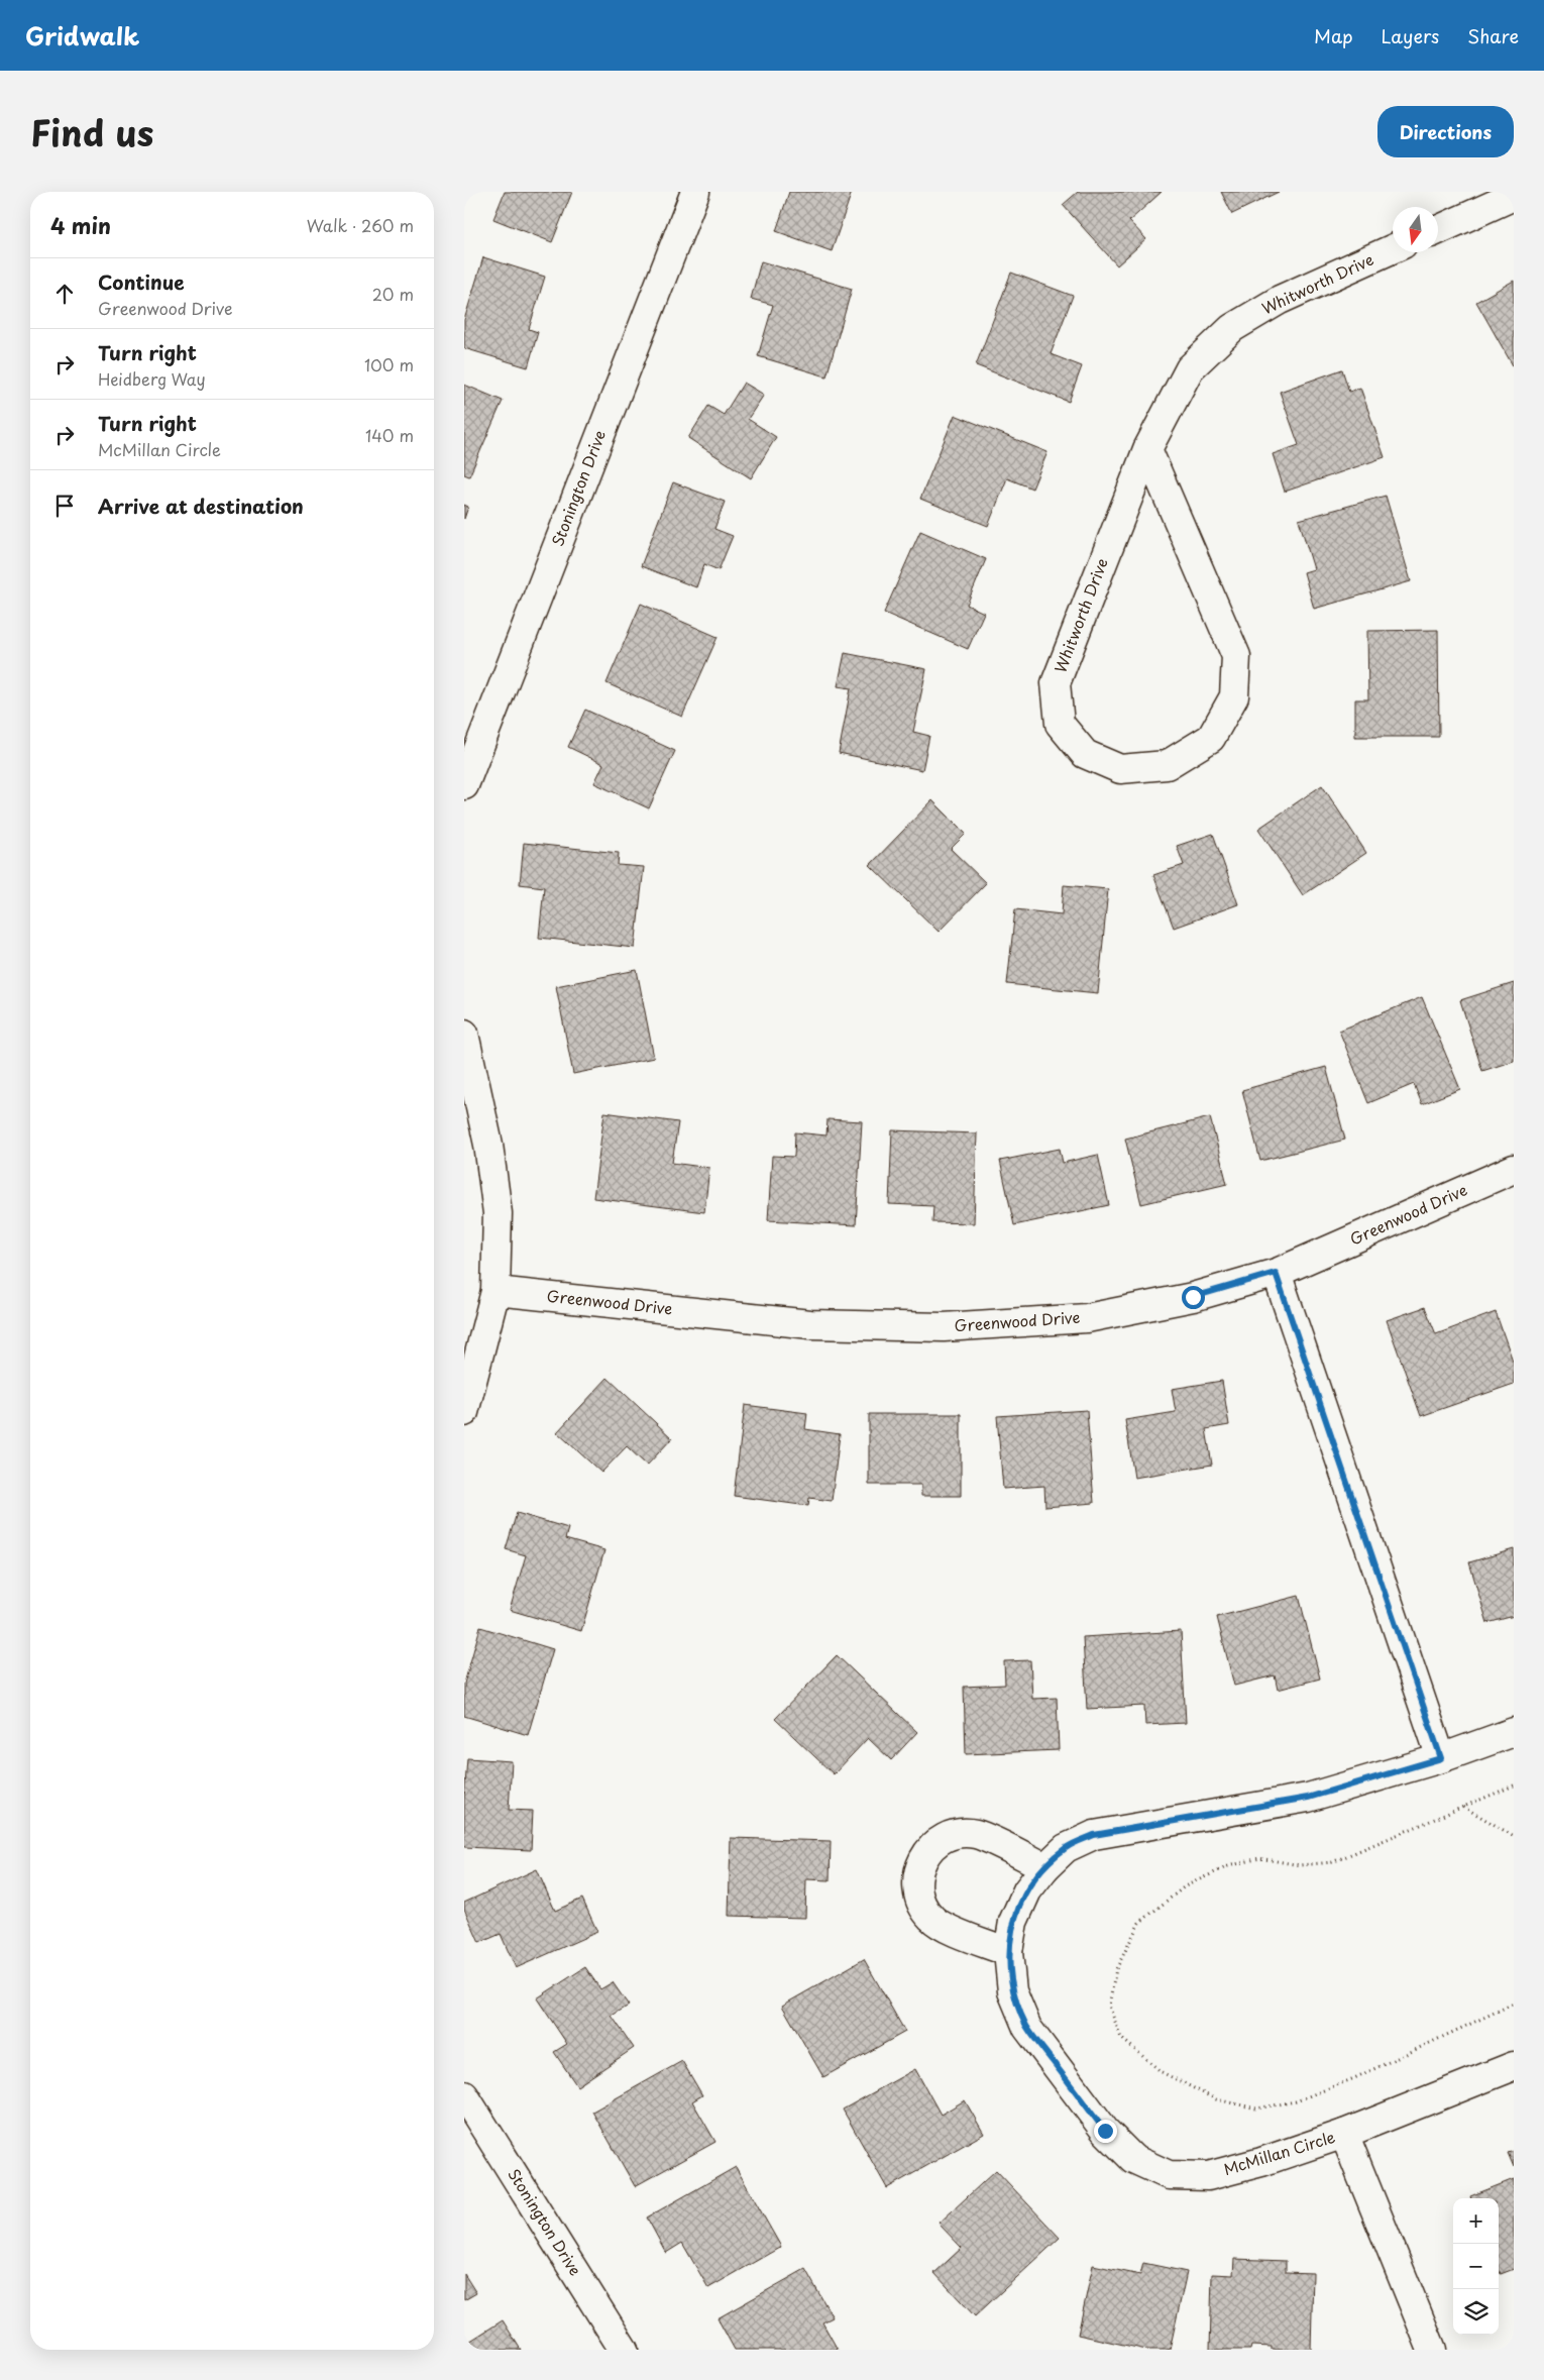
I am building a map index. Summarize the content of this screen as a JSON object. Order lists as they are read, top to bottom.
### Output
{
  "streets": {
    "street": [
      "Whitworth Drive",
      "Stonington Drive",
      "Greenwood Drive",
      "McMillan Circle"
    ]
  },
  "north": "bottom",
  "page": {
    "header": "Gridwalk",
    "nav": ["Map", "Layers", "Share"],
    "title": "Find us",
    "buttons": "Directions",
    "heading": ["4 min", "Walk · 260 m"],
    "list": [
      ["Continue", "Greenwood Drive", "20 m"],
      ["Turn right", "Heidberg Way", "100 m"],
      ["Turn right", "McMillan Circle", "140 m"],
      "Arrive at destination"
    ],
    "map_buttons": ["+", "−"]
  }
}
